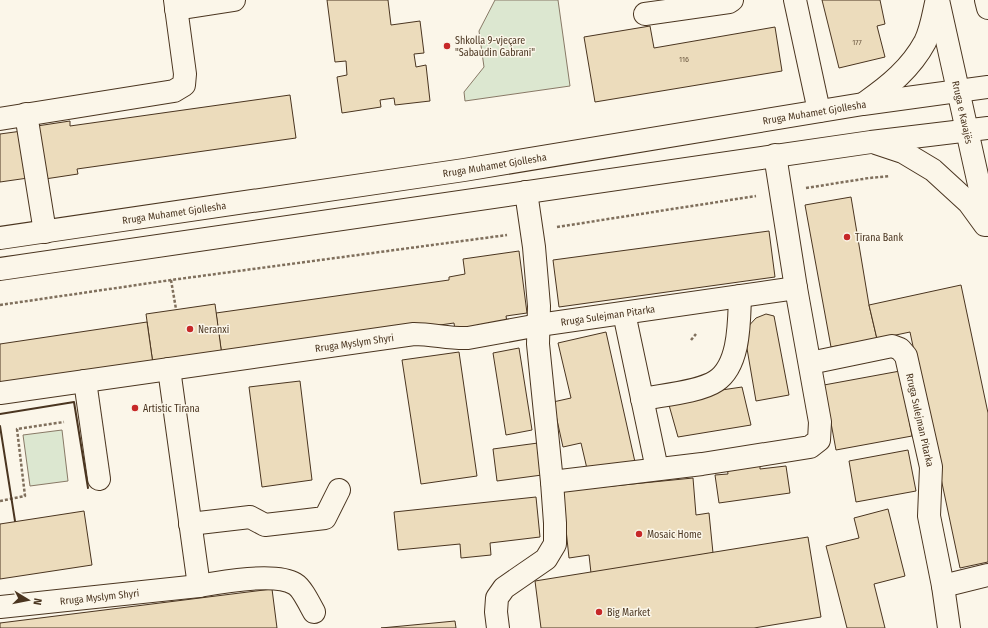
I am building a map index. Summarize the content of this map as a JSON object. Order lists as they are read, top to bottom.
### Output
{
  "streets": {
    "street": [
      "Rruga Muhamet Gjollesha",
      "Rruga e Kavajës",
      "Rruga Sulejman Pitarka",
      "Rruga Myslym Shyri"
    ]
  },
  "crossings": [
    ["Rruga Muhamet Gjollesha", "Rruga e Kavajës"],
    ["Rruga Sulejman Pitarka", "Rruga Myslym Shyri"]
  ],
  "places": [
    "Shkolla 9-vjeçare \"Sabaudin Gabrani\"",
    "Tirana Bank",
    "Neranxi",
    "Artistic Tirana",
    "Mosaic Home",
    "Big Market"
  ],
  "house_numbers": ["177", "116"],
  "north": "right"
}
